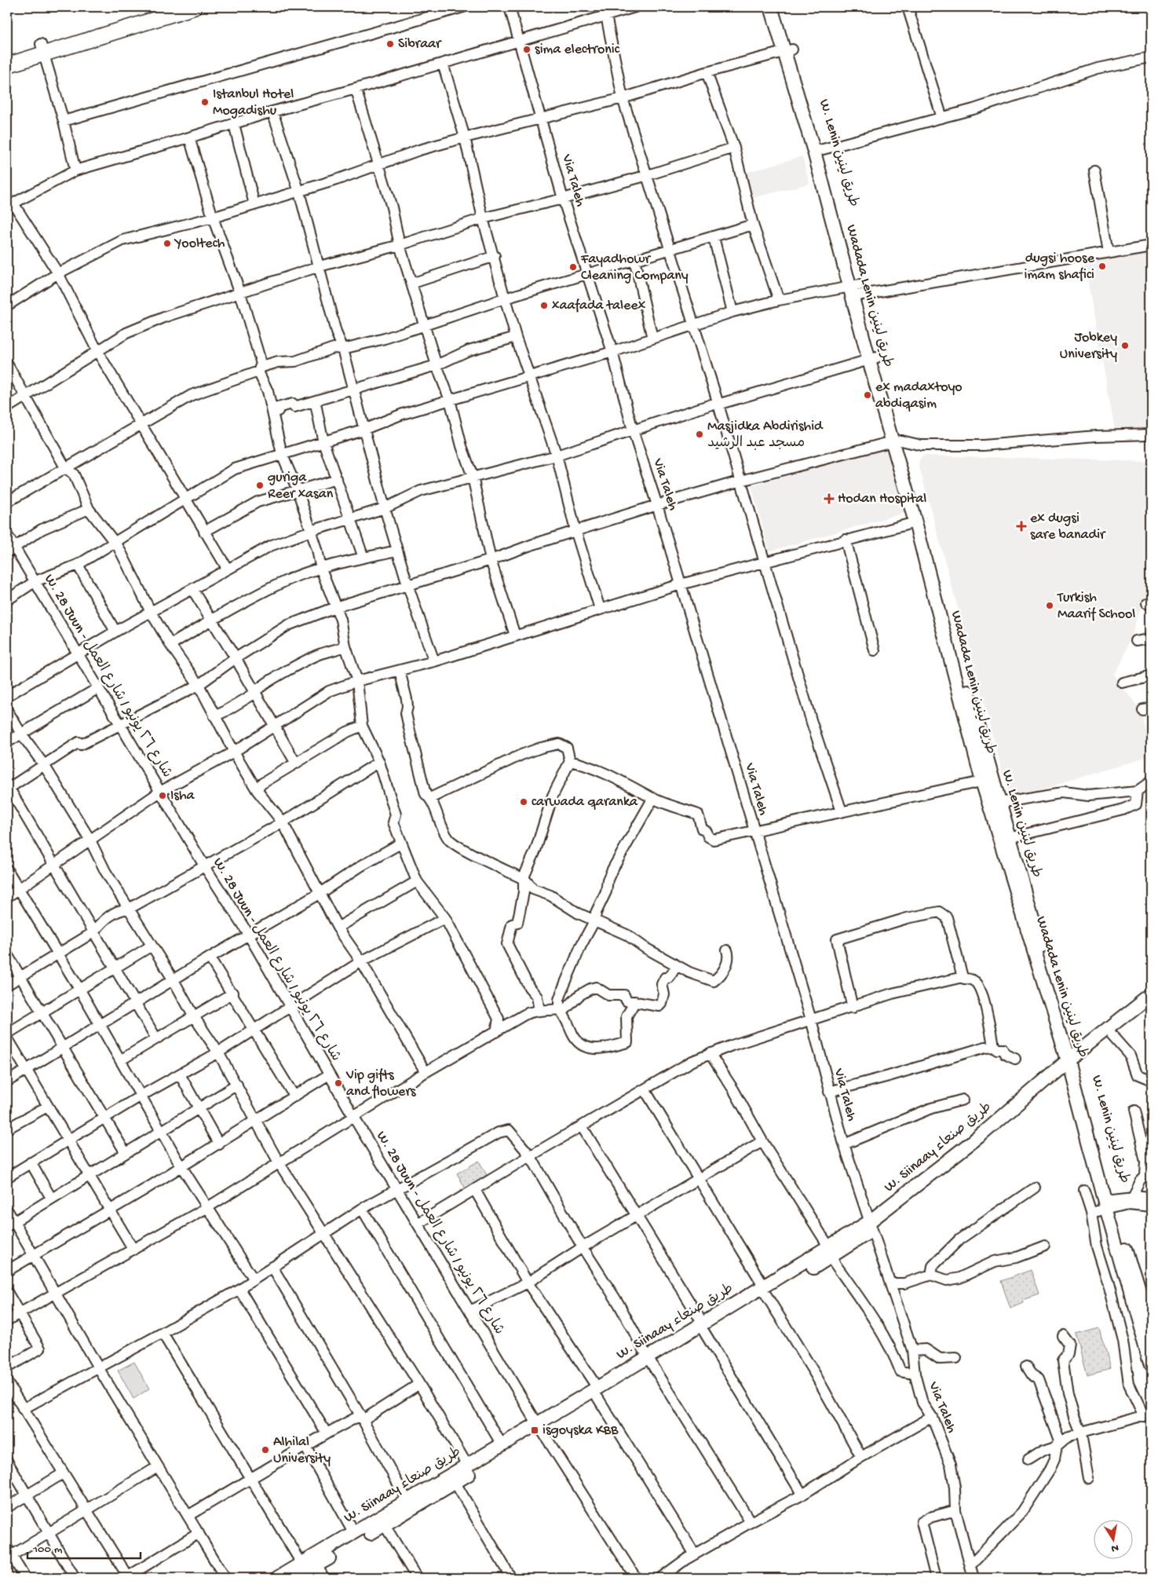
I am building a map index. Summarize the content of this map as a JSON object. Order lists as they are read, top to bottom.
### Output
{
  "streets": {
    "main road": ["W. Lenin طريق لينين", "Wadada Lenin طريق لينين", "W. Siinaay طريق صنعاء"],
    "street": ["Via Taleh", "W. 28 Juun - شارع ٢٦ يونيو / شارع العمل"]
  },
  "crossings": [
    ["W. Lenin طريق لينين", "Wadada Lenin طريق لينين"],
    ["W. Lenin طريق لينين", "W. Siinaay طريق صنعاء"],
    ["Via Taleh", "W. Siinaay طريق صنعاء"],
    ["Wadada Lenin طريق لينين", "W. Siinaay طريق صنعاء"],
    ["W. 28 Juun - شارع ٢٦ يونيو / شارع العمل", "W. Siinaay طريق صنعاء"]
  ],
  "places": {
    "other": [
      "Sibraar",
      "sima electronic",
      "Istanbul Hotel Mogadishu",
      "Yooltech",
      "dugsi hoose imam shafici",
      "Fayadhowr Cleaning Company",
      "xaafada taleex",
      "Jobkey University",
      "ex madaxtoyo abdiqasim",
      "Masjidka Abdirishid مسجد عبد الرشيد",
      "guriga Reer xasan",
      "Turkish Maarif School",
      "Isha",
      "carwada qaranka",
      "Vip gifts and flowers",
      "Alhilal University"
    ],
    "health": ["Hodan Hospital", "ex dugsi sare banadir"],
    "transit": ["isgoyska KBB"]
  },
  "scale_bar": "100 m",
  "north": "bottom"
}
